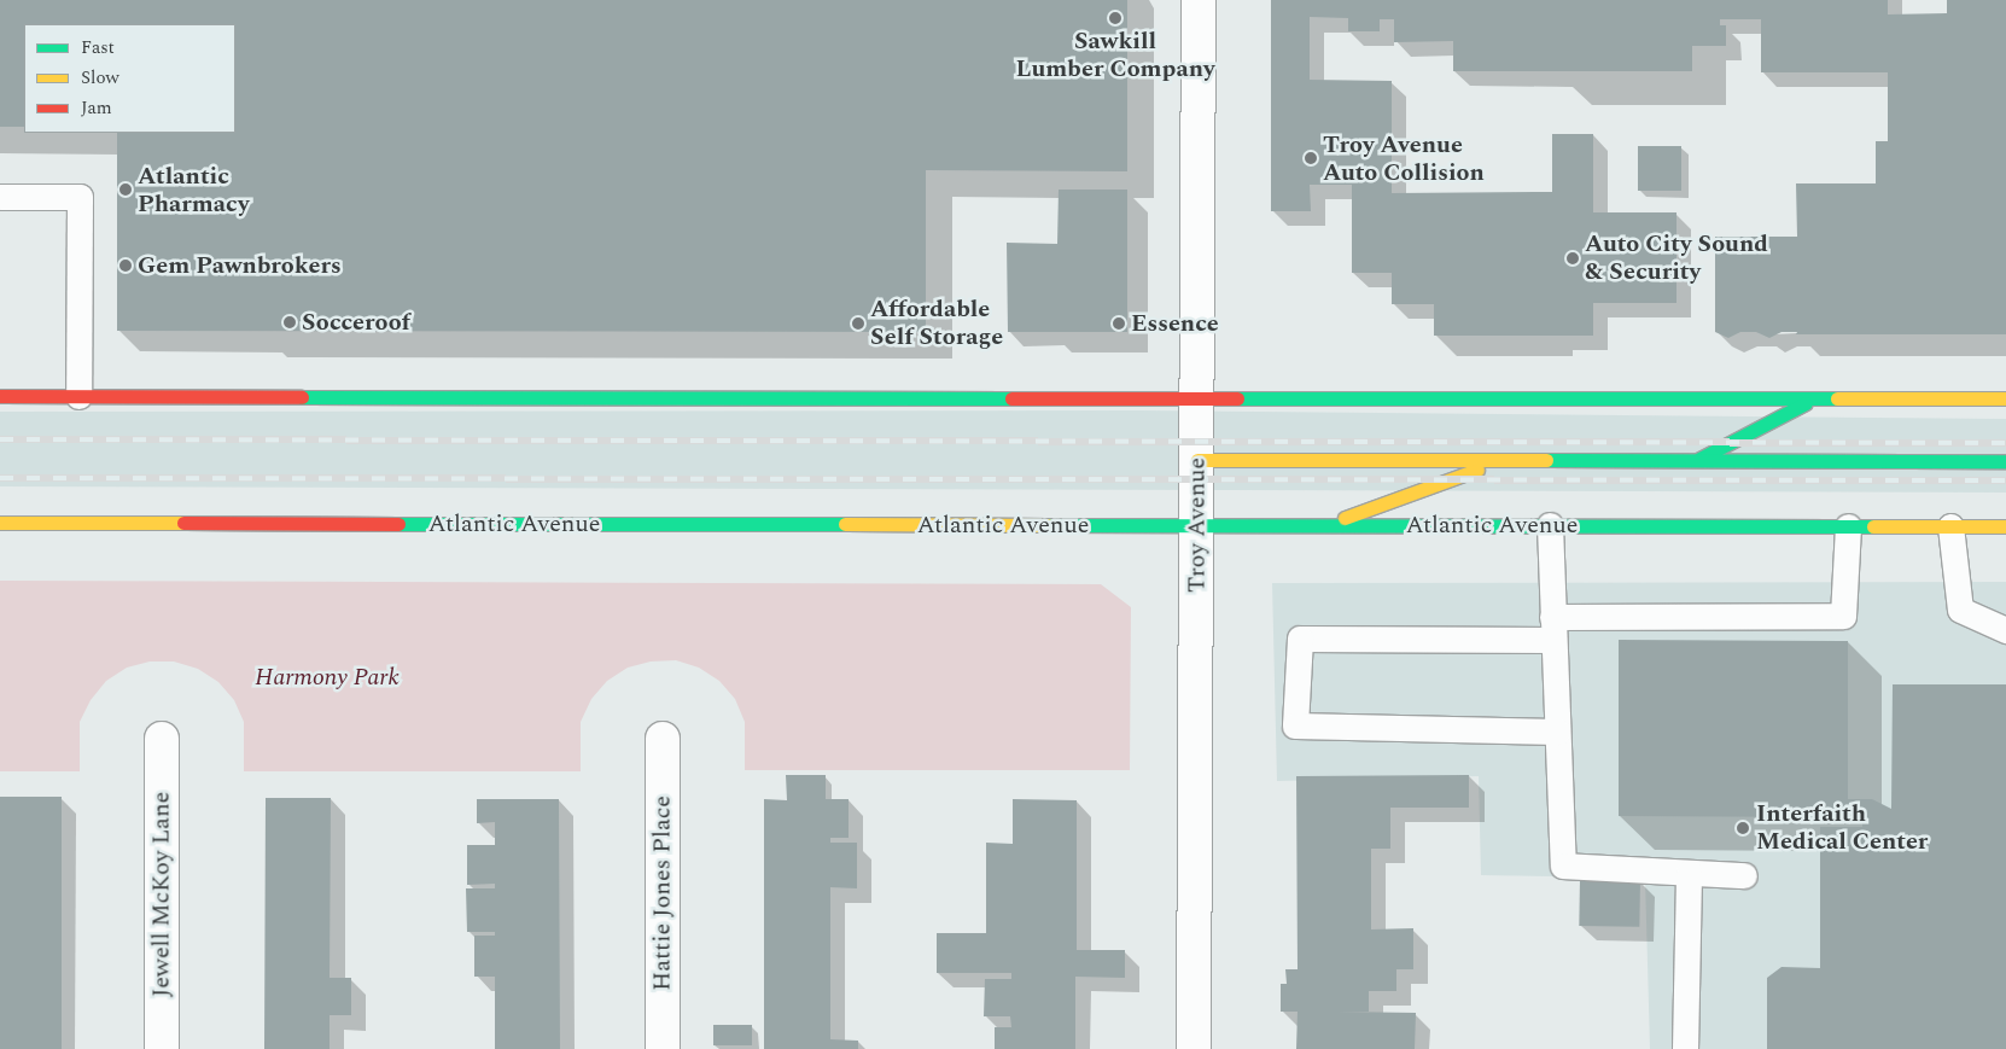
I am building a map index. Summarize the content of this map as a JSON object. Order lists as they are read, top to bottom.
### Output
{
  "streets": {
    "main road": ["Atlantic Avenue"],
    "street": ["Troy Avenue", "Hattie Jones Place", "Jewell McKoy Lane"]
  },
  "crossings": [
    ["Atlantic Avenue", "Troy Avenue"]
  ],
  "parks": ["Harmony Park"],
  "places": [
    "Sawkill Lumber Company",
    "Troy Avenue Auto Collision",
    "Atlantic Pharmacy",
    "Auto City Sound & Security",
    "Gem Pawnbrokers",
    "Socceroof",
    "Affordable Self Storage",
    "Essence",
    "Interfaith Medical Center"
  ],
  "legend": ["Fast", "Slow", "Jam"]
}
